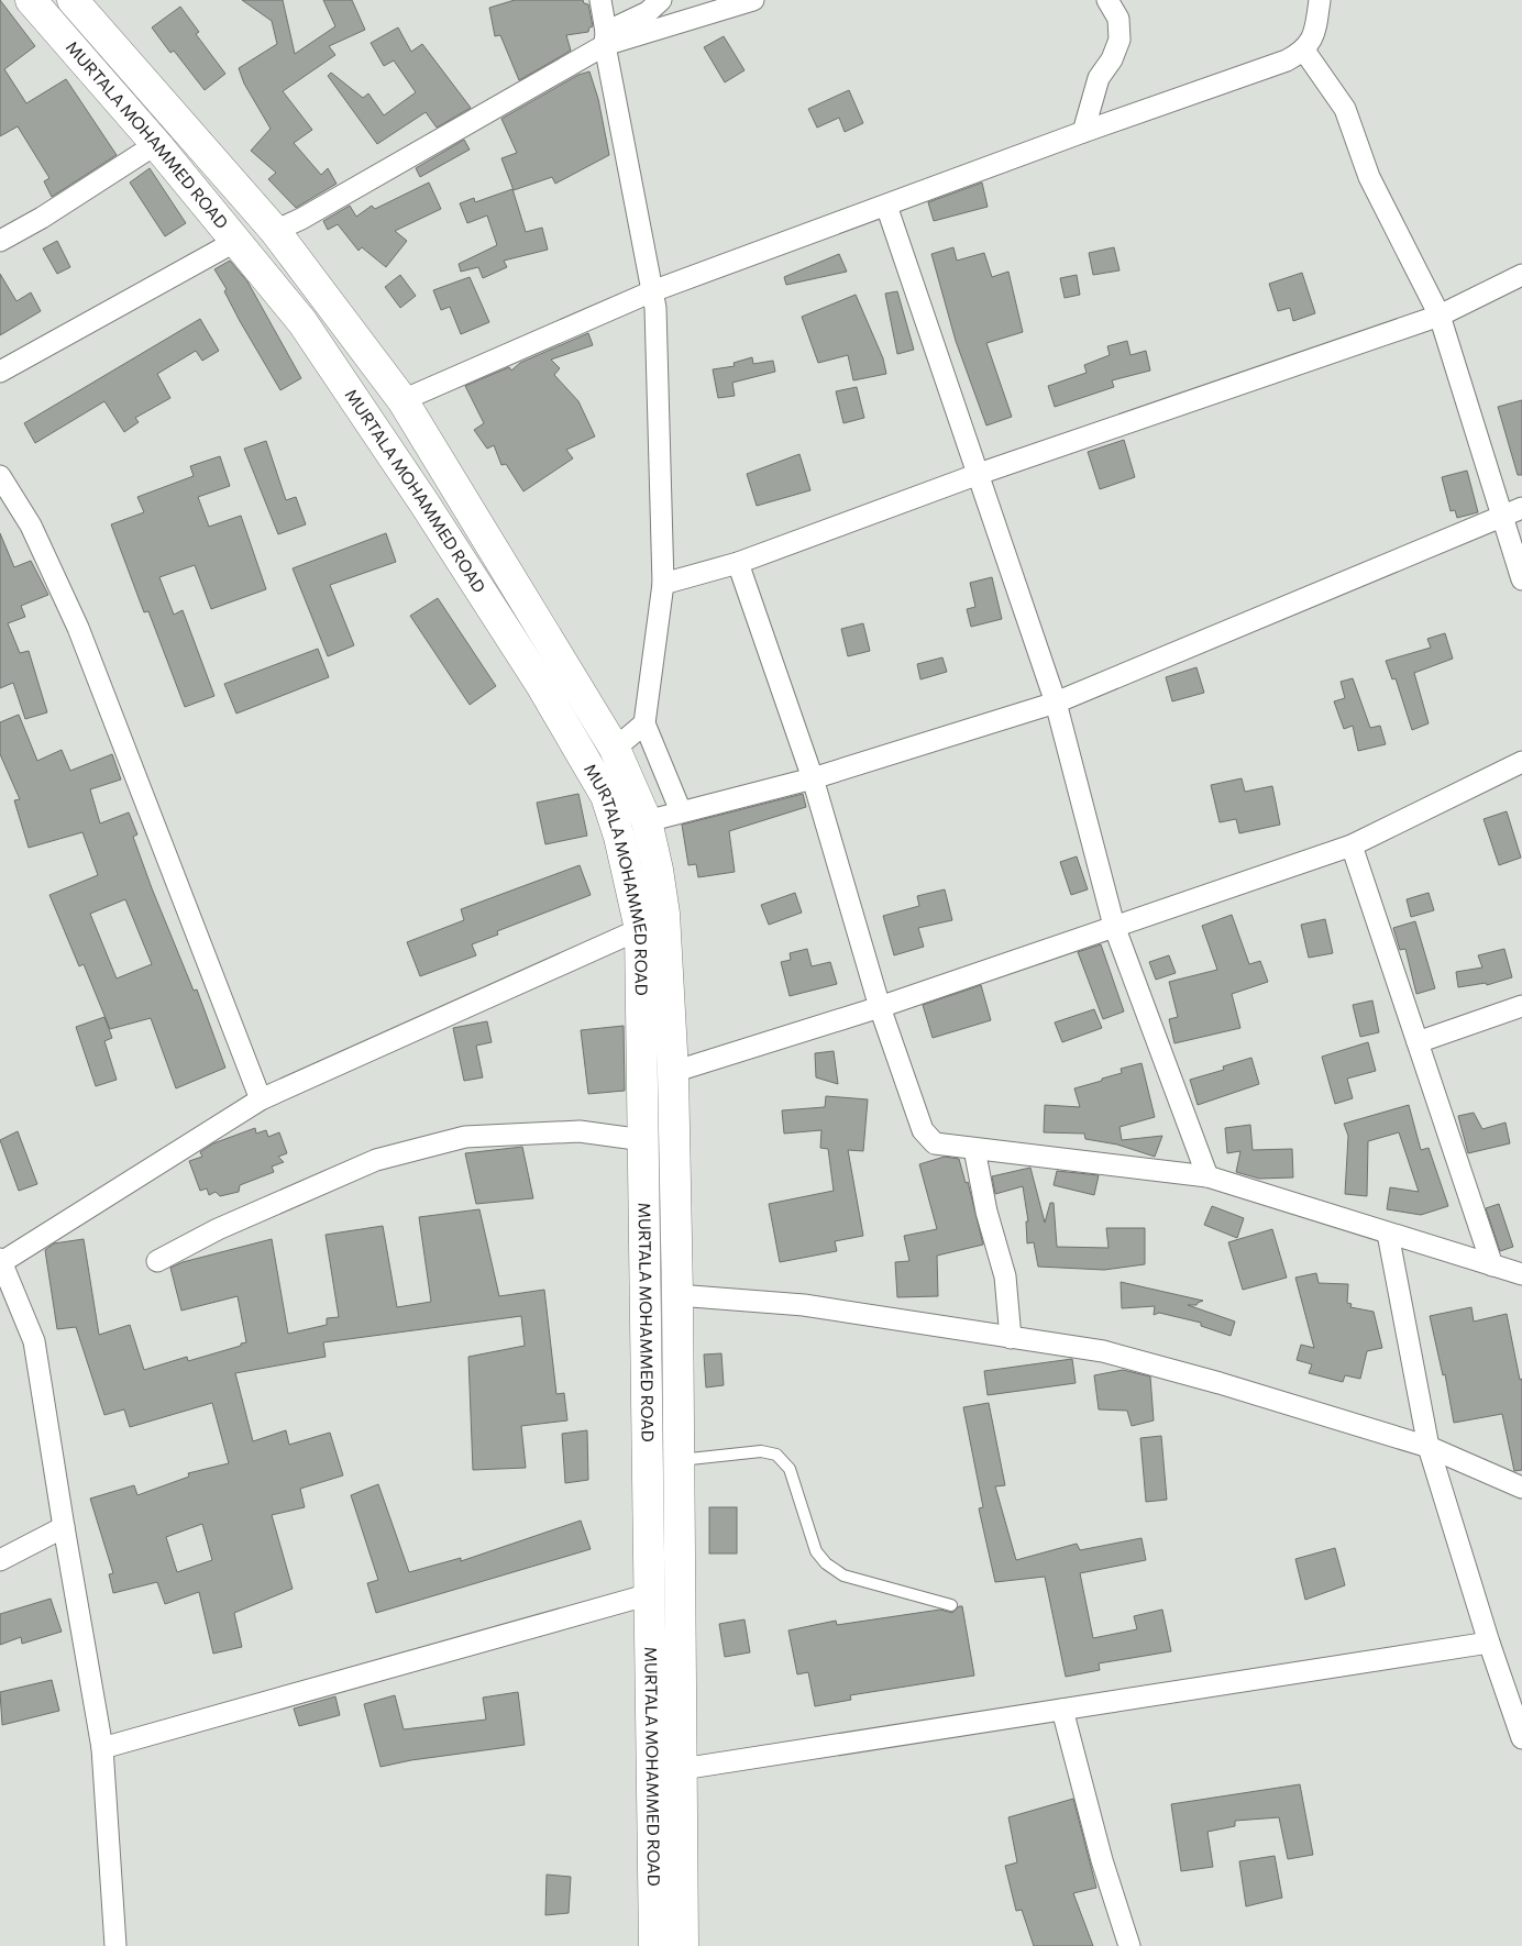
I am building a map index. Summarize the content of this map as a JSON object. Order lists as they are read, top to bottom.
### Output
{
  "streets": {
    "main road": ["MURTALA MOHAMMED ROAD"]
  }
}
